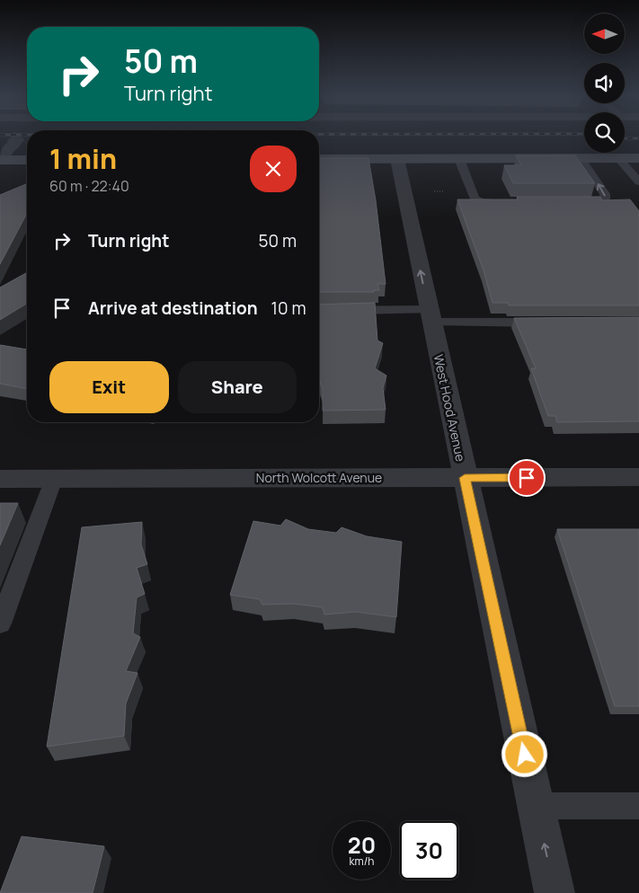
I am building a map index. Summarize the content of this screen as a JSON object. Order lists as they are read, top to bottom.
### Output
{
  "streets": {
    "street": ["West Hood Avenue", "North Wolcott Avenue"]
  },
  "crossings": [
    ["West Hood Avenue", "North Wolcott Avenue"]
  ],
  "north": "left",
  "page": {
    "turn": ["50 m", "Turn right"],
    "heading": ["1 min", "60 m · 22:40"],
    "list": [
      {
        "name": "Turn right",
        "value": "50 m"
      },
      {
        "name": "Arrive at destination",
        "value": "10 m"
      }
    ],
    "buttons": ["Exit", "Share"],
    "speed": "20 km/h",
    "limit": "30"
  }
}
